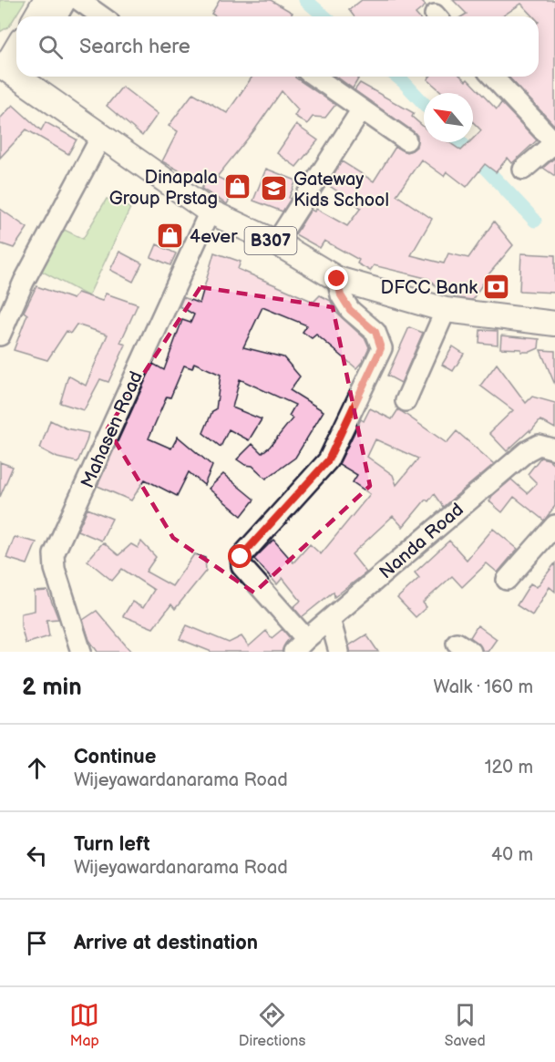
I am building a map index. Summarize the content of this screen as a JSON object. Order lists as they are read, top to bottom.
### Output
{
  "streets": {
    "main road": ["B307"],
    "street": ["Mahasen Road", "Nanda Road"]
  },
  "crossings": [
    ["B307", "Mahasen Road"]
  ],
  "places": {
    "shop": ["Dinapala Group Prstag", "4ever"],
    "school or university": ["Gateway Kids School"],
    "bank": ["DFCC Bank"]
  },
  "north": "top left",
  "page": {
    "search": "Search here",
    "heading": ["2 min", "Walk · 160 m"],
    "list": [
      ["Continue", "Wijeyawardanarama Road", "120 m"],
      ["Turn left", "Wijeyawardanarama Road", "40 m"],
      "Arrive at destination"
    ],
    "nav": ["Map", "Directions", "Saved"]
  }
}
